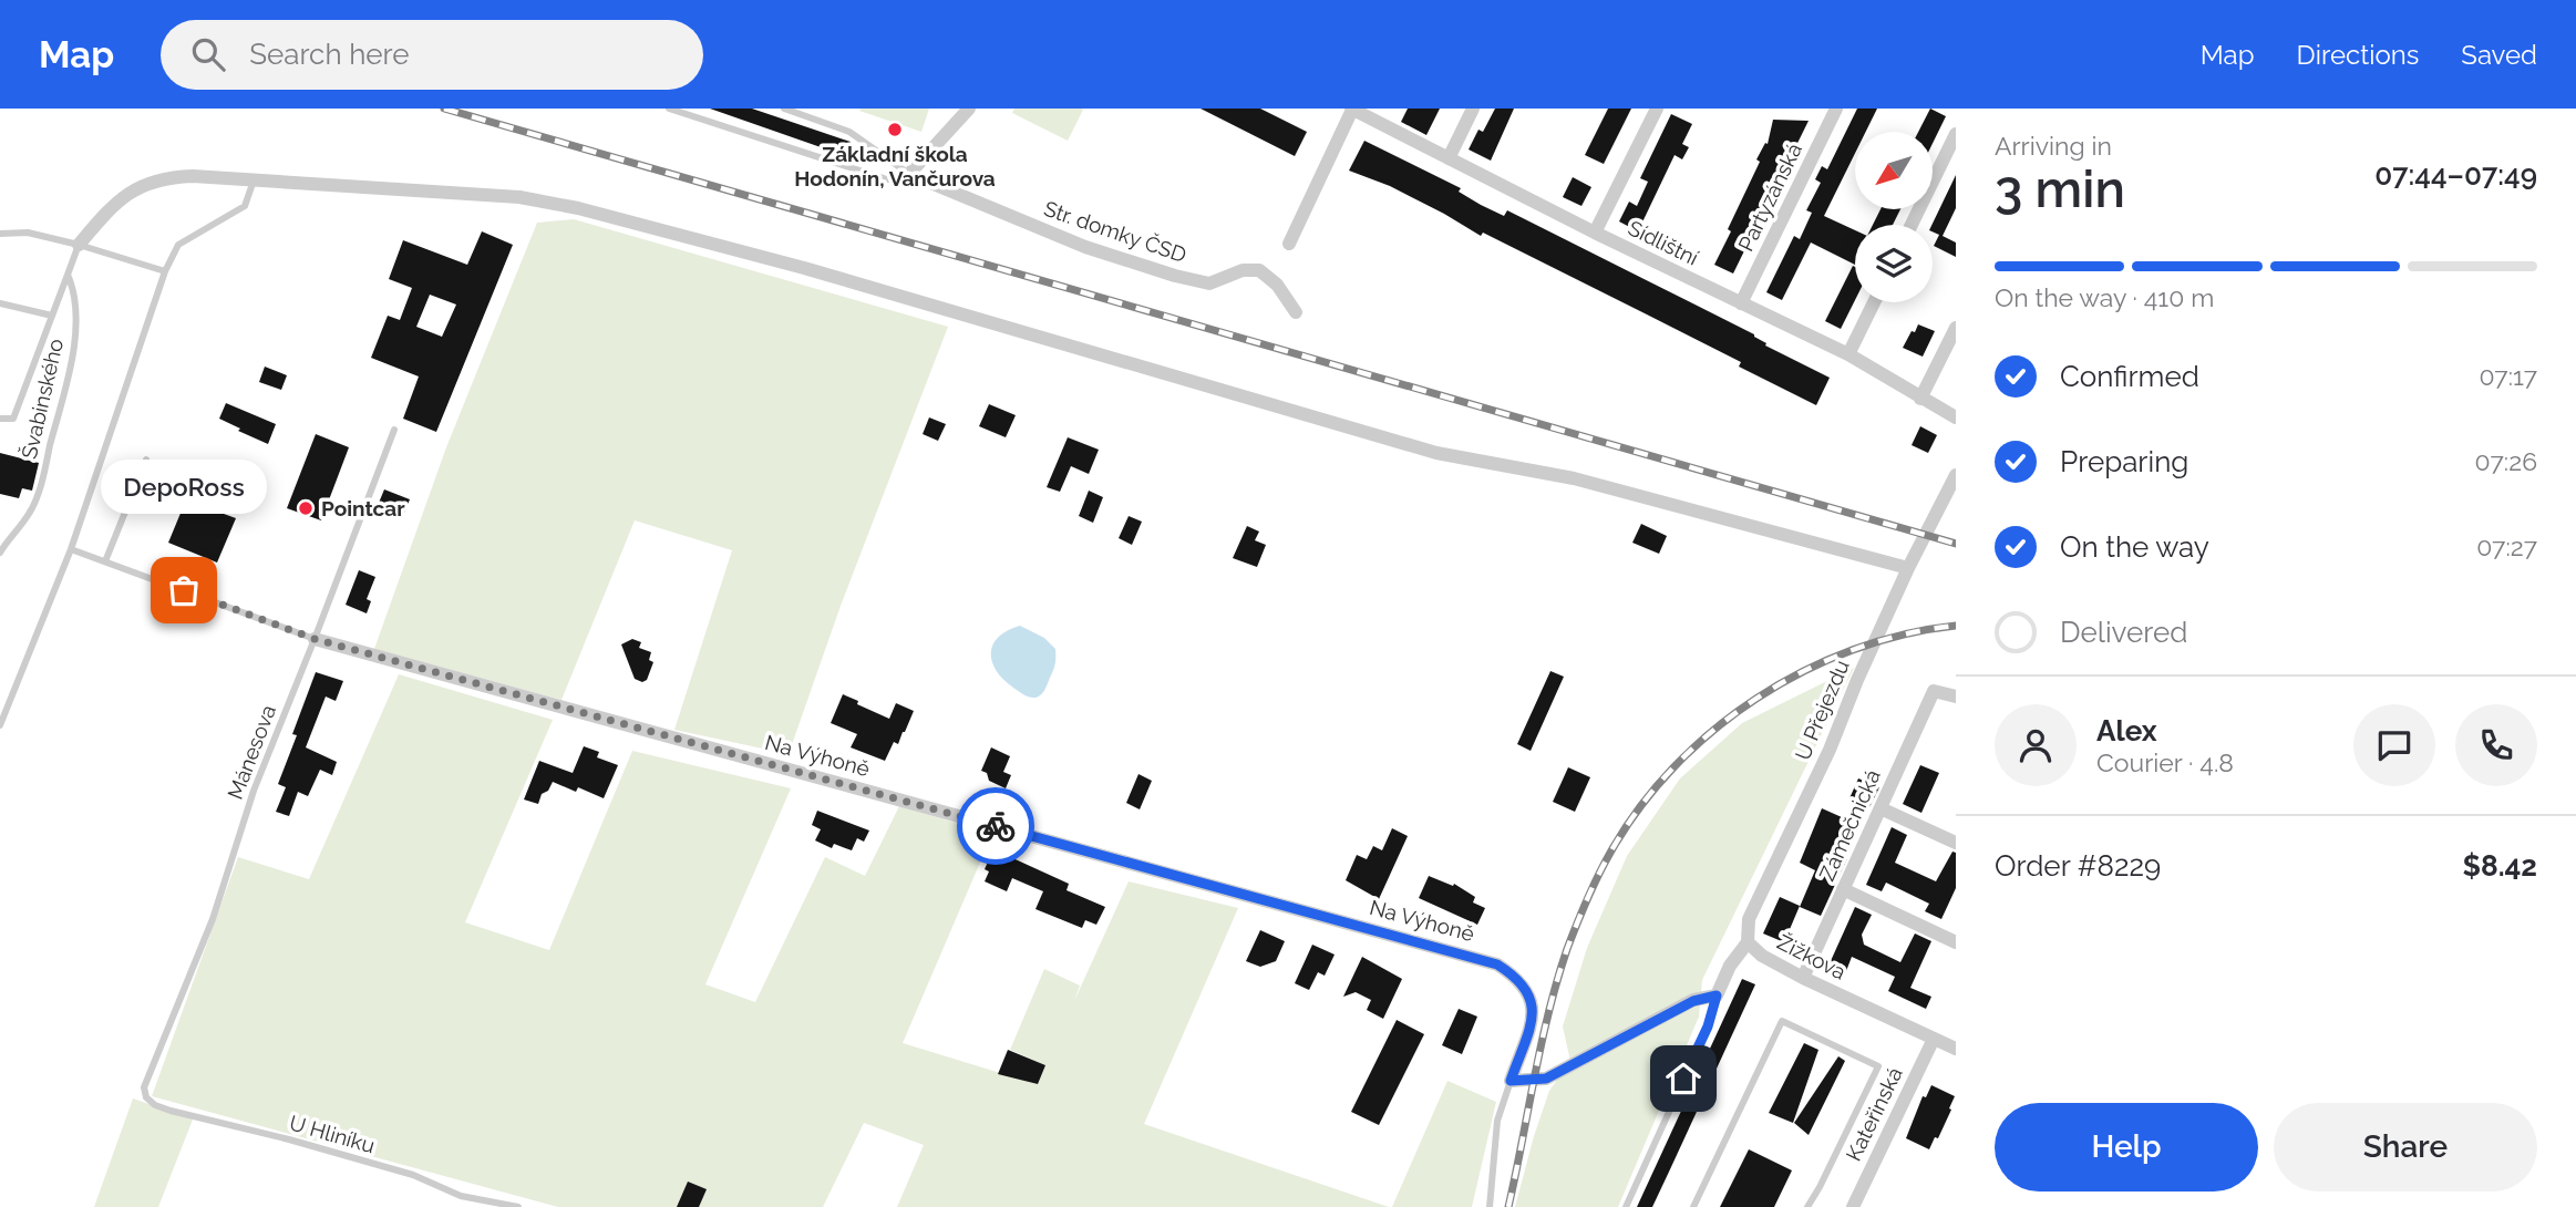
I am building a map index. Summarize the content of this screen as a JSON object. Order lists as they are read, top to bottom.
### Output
{
  "streets": {
    "street": [
      "Partyzánská",
      "Str. domky ČSD",
      "Sídlištní",
      "U Přejezdu",
      "Na Výhoně",
      "Zámečnická",
      "Žižkova",
      "Kateřinská"
    ],
    "lane": ["Švabinského", "Mánesova", "U Hliníku"]
  },
  "crossings": [
    ["Partyzánská", "Sídlištní"],
    ["U Přejezdu", "Žižkova"],
    ["Mánesova", "Na Výhoně"],
    ["Mánesova", "U Hliníku"],
    ["Zámečnická", "Žižkova"],
    ["Žižkova", "Kateřinská"]
  ],
  "places": ["Základní škola Hodonín, Vančurova", "Pointcar", "DepoRoss"],
  "north": "bottom left",
  "page": {
    "header": "Map",
    "search": "Search here",
    "nav": ["Map", "Directions", "Saved"],
    "heading": ["3 min", "Arriving in", "07:44–07:49"],
    "panel": [
      "Alex",
      "Courier · 4.8",
      "Order #8229",
      "$8.42"
    ],
    "bar": "On the way · 410 m",
    "list": [
      ["Confirmed", "07:17"],
      ["Preparing", "07:26"],
      ["On the way", "07:27"],
      "Delivered"
    ],
    "bubble": "DepoRoss",
    "buttons": ["Help", "Share"]
  }
}
